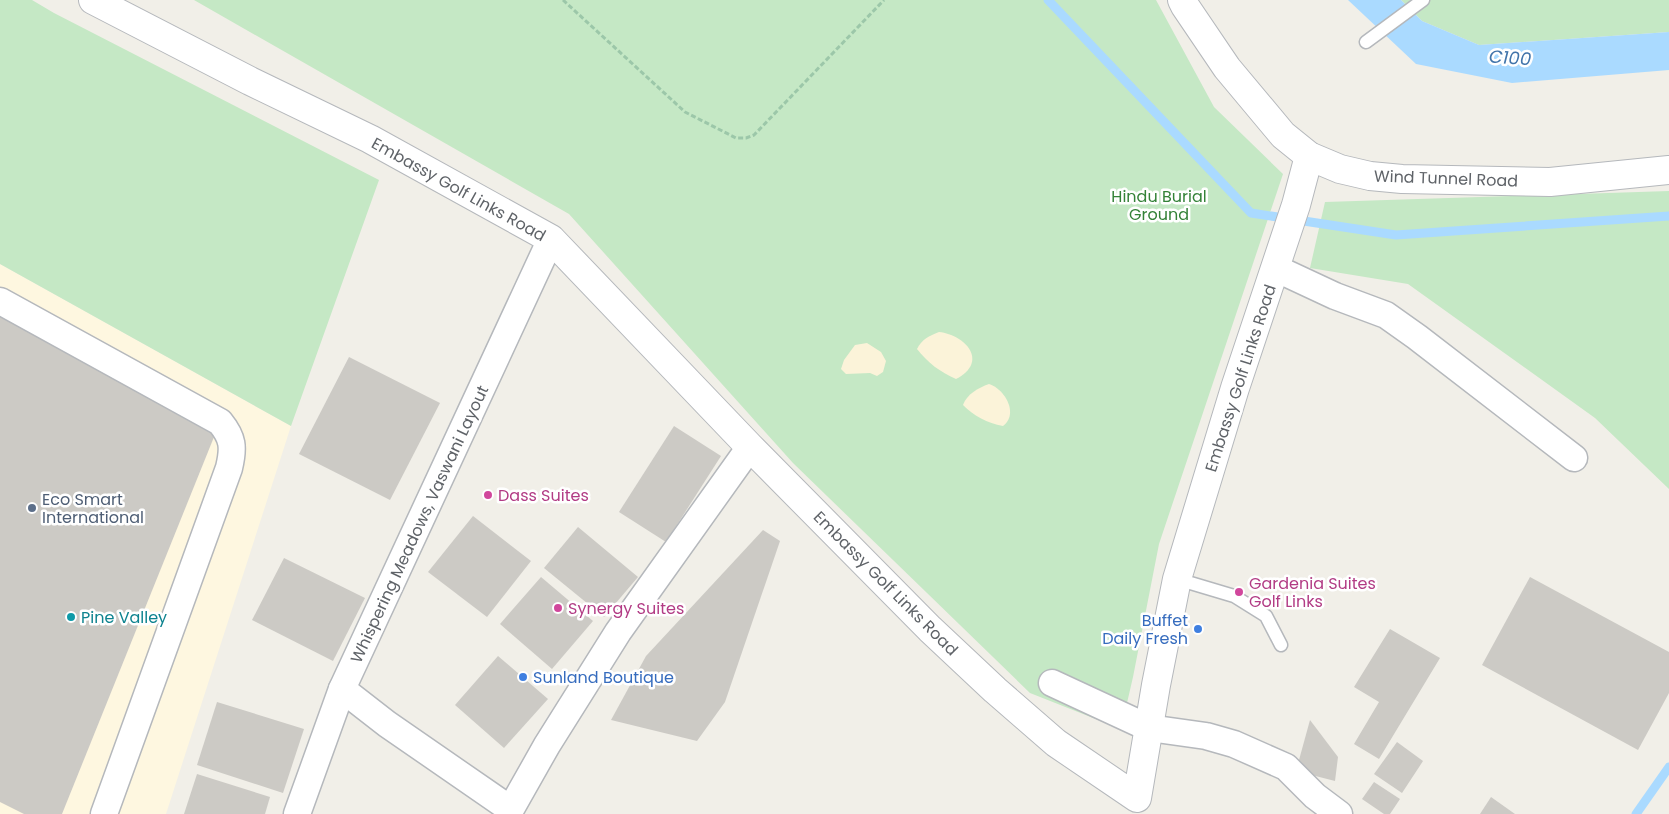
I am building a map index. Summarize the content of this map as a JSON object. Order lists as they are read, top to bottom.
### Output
{
  "streets": {
    "street": ["Wind Tunnel Road", "Embassy Golf Links Road", "Whispering Meadows, Vaswani Layout"]
  },
  "crossings": [
    ["Wind Tunnel Road", "Embassy Golf Links Road"],
    ["Embassy Golf Links Road", "Whispering Meadows, Vaswani Layout"]
  ],
  "water": ["C100"],
  "parks": ["Hindu Burial Ground"],
  "places": [
    "Dass Suites",
    "Eco Smart International",
    "Gardenia Suites Golf Links",
    "Synergy Suites",
    "Pine Valley",
    "Buffet Daily Fresh",
    "Sunland Boutique"
  ]
}
